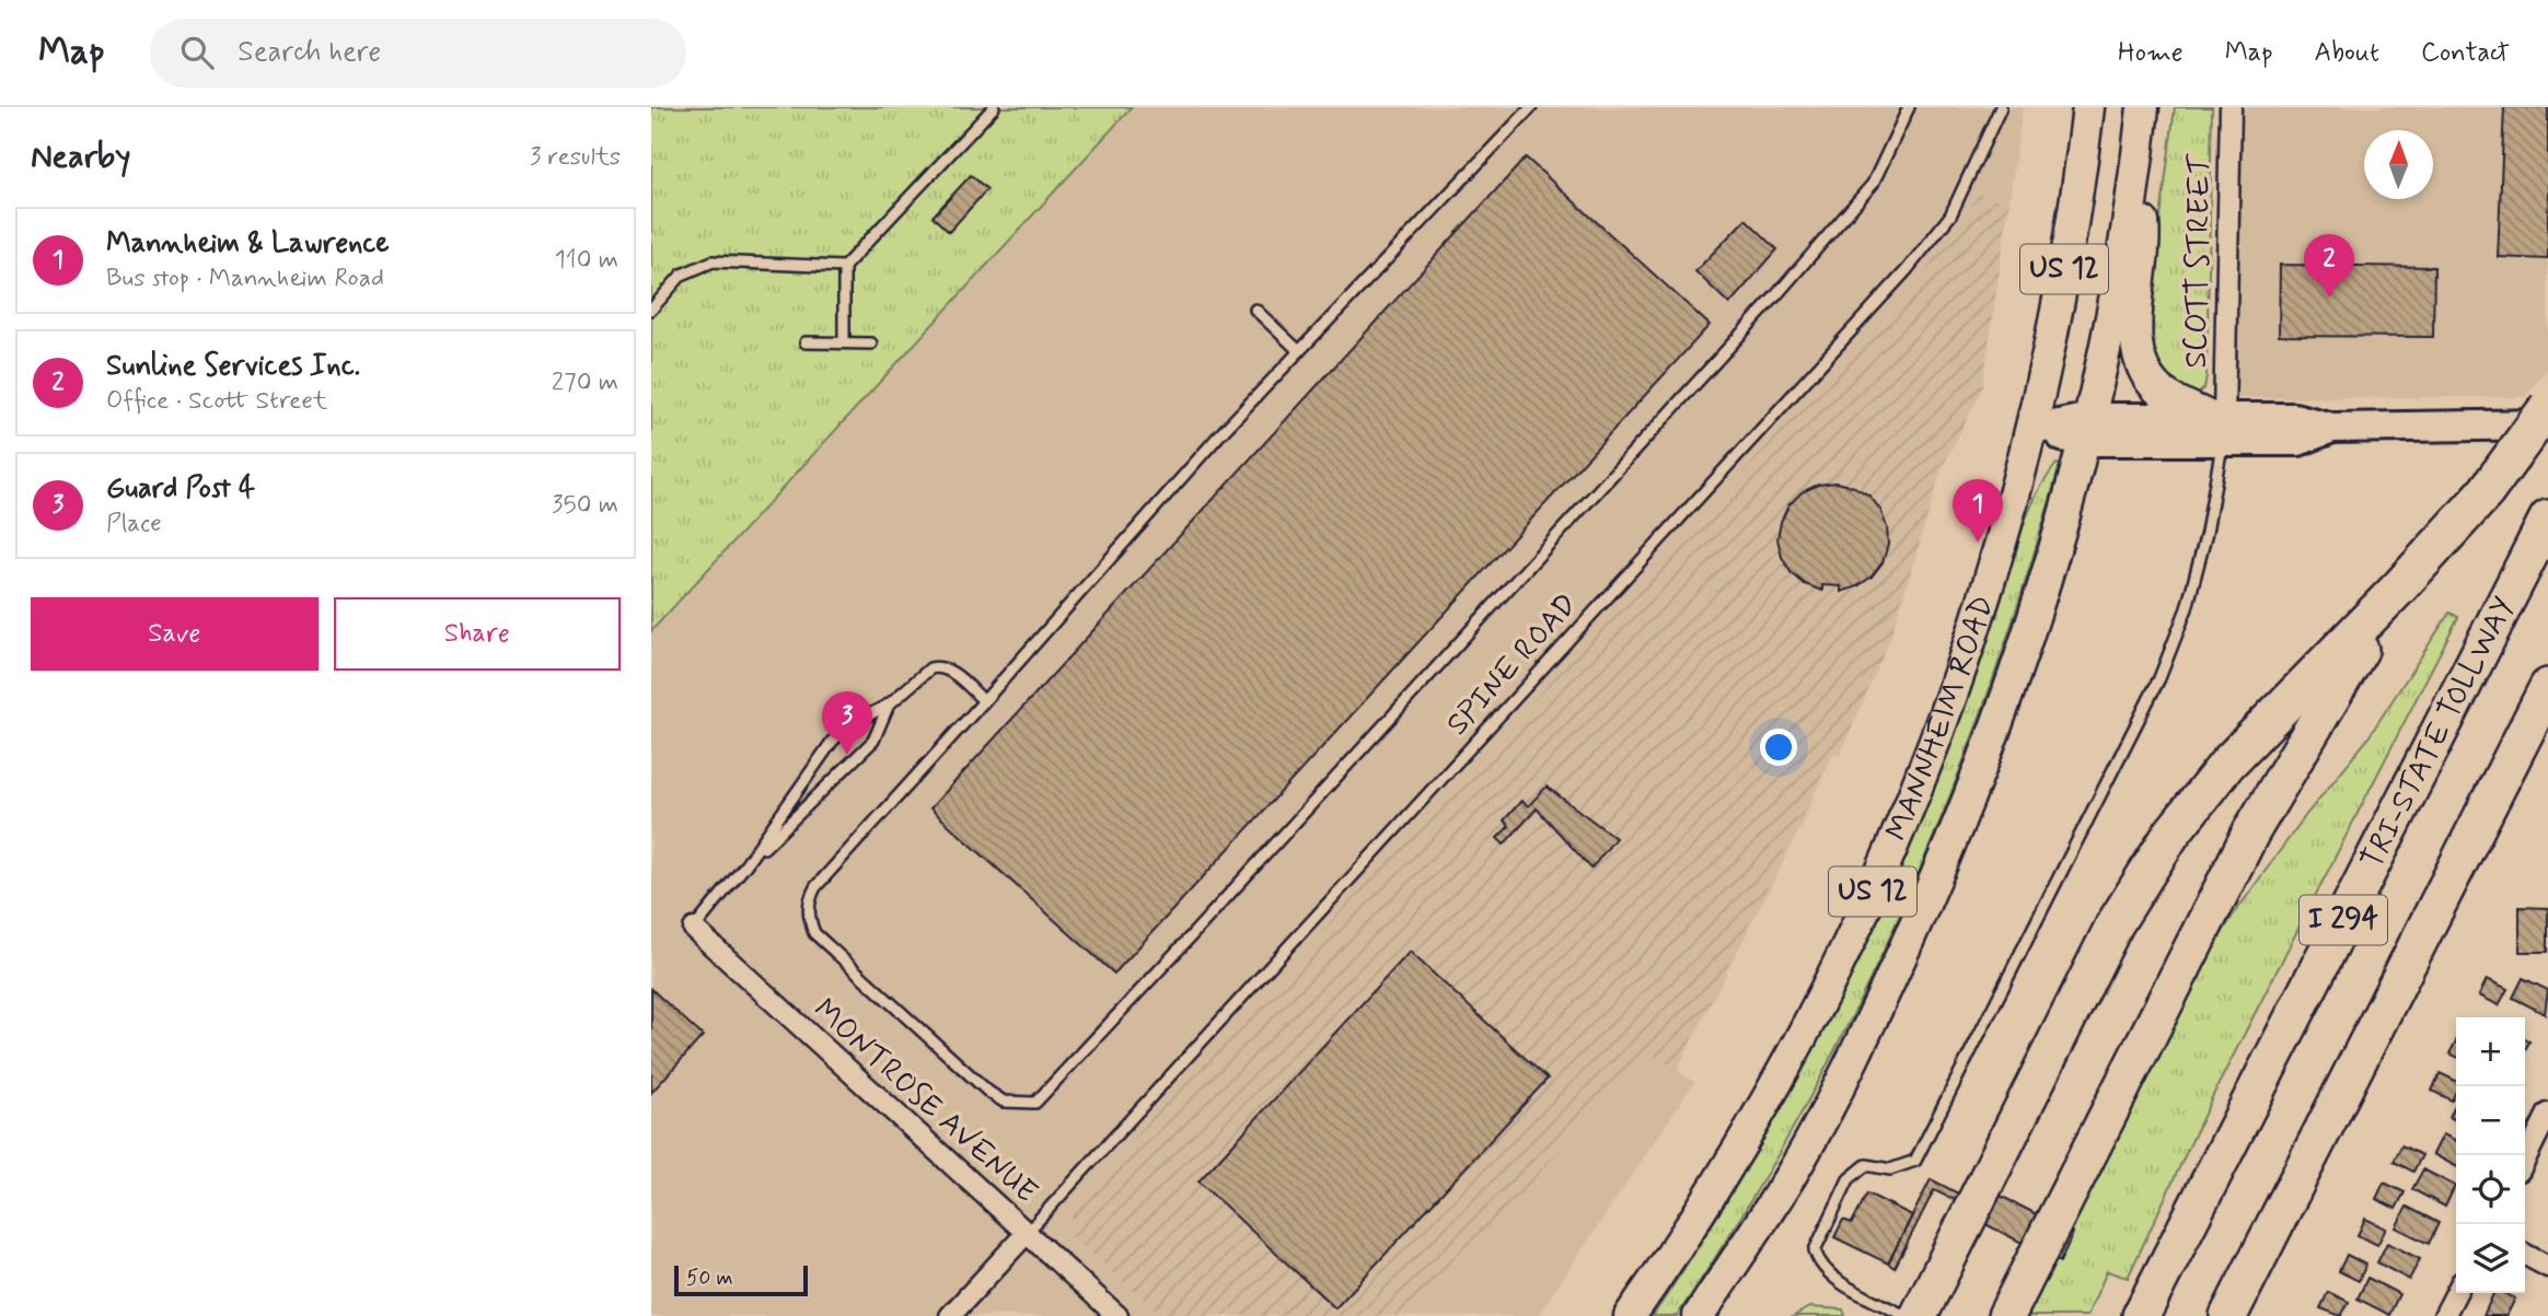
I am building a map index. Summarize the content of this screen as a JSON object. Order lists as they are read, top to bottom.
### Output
{
  "streets": {
    "highway": ["TRI-STATE TOLLWAY", "I 294"],
    "main road": ["US 12", "MANNHEIM ROAD"],
    "street": ["SCOTT STREET", "MONTROSE AVENUE"],
    "lane": ["SPINE ROAD"]
  },
  "crossings": [
    ["SPINE ROAD", "MONTROSE AVENUE"]
  ],
  "scale_bar": "50 m",
  "north": "top",
  "page": {
    "header": "Map",
    "search": "Search here",
    "nav": [
      "Home",
      "Map",
      "About",
      "Contact"
    ],
    "heading": ["Nearby", "3 results"],
    "list": [
      {
        "mark": "1",
        "name": "Mannheim & Lawrence",
        "note": "Bus stop · Mannheim Road",
        "value": "110 m"
      },
      {
        "mark": "2",
        "name": "Sunline Services Inc.",
        "note": "Office · Scott Street",
        "value": "270 m"
      },
      {
        "mark": "3",
        "name": "Guard Post 4",
        "note": "Place",
        "value": "350 m"
      }
    ],
    "pins": ["2", "1", "3"],
    "buttons": ["Save", "Share"],
    "map_buttons": ["+", "−"],
    "scale": "50 m"
  }
}
